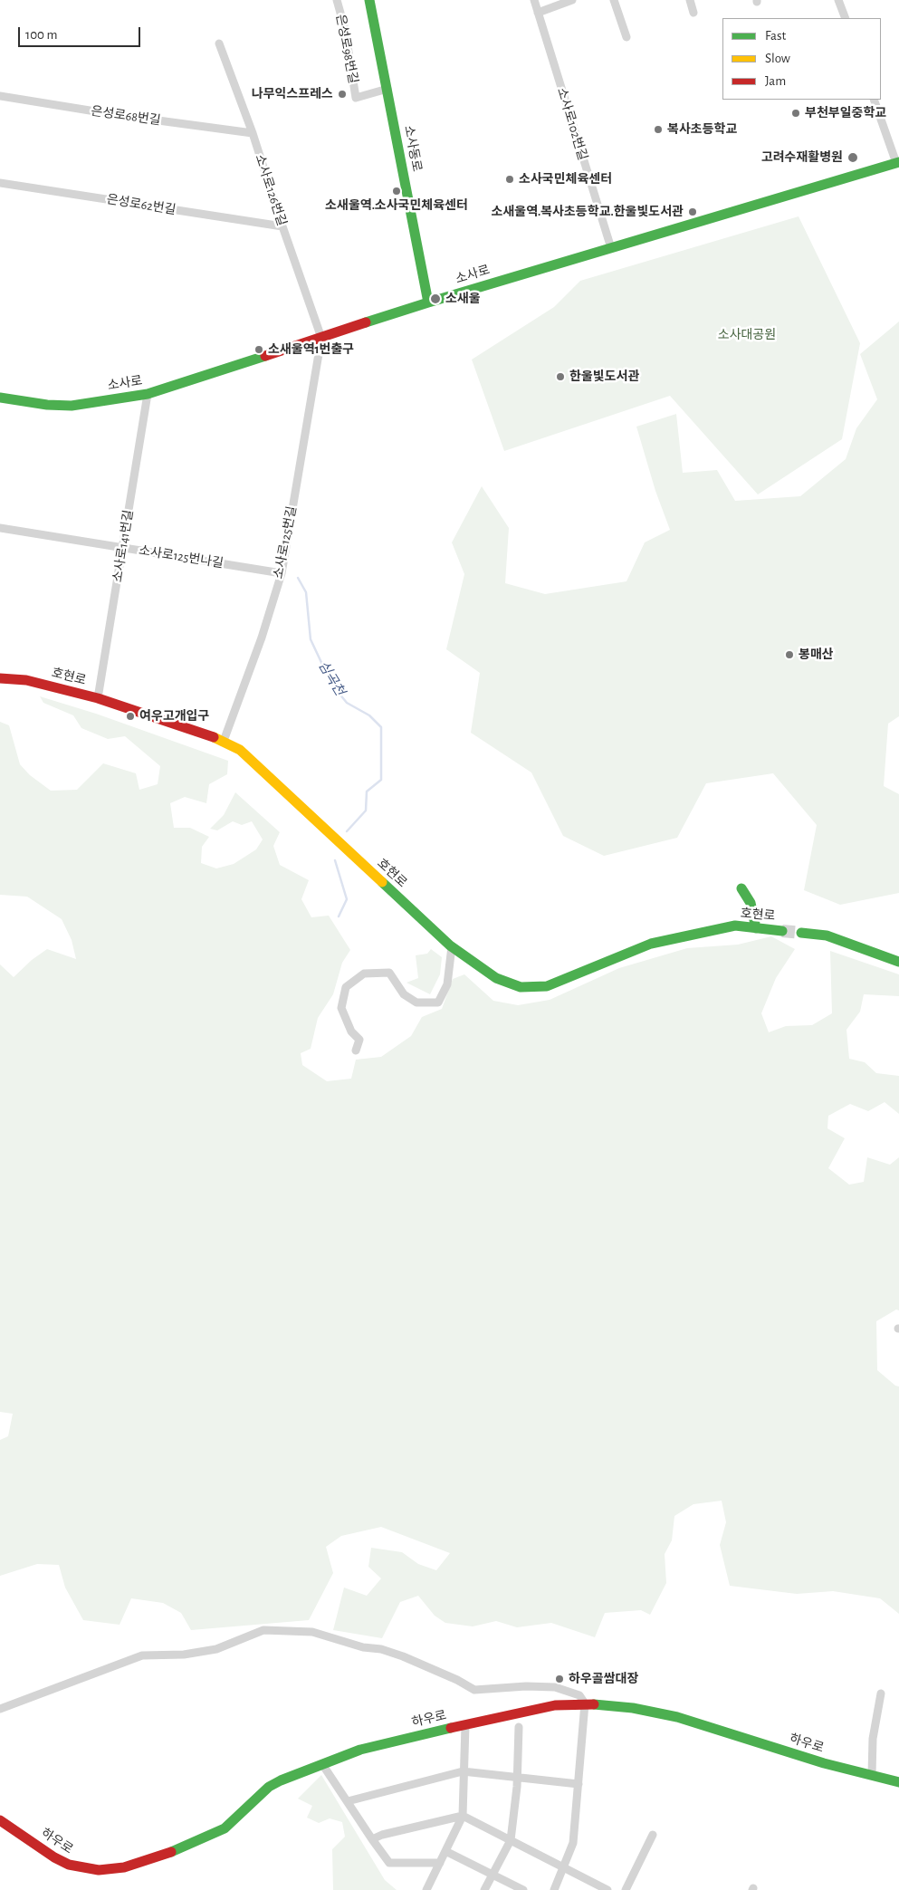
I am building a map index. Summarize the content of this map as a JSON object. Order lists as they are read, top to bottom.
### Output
{
  "streets": {
    "street": [
      "은성로98번길",
      "은성로68번길",
      "소사로102번길",
      "소사동로",
      "소사로126번길",
      "은성로62번길",
      "소사로",
      "소사로125번길",
      "소사로141번길",
      "소사로125번나길",
      "호현로",
      "하우로"
    ]
  },
  "crossings": [
    ["은성로98번길", "소사동로"],
    ["은성로68번길", "소사로126번길"],
    ["소사로102번길", "소사로"],
    ["소사동로", "소사로"],
    ["소사로126번길", "은성로62번길"],
    ["소사로126번길", "소사로"],
    ["소사로126번길", "소사로125번길"],
    ["소사로", "소사로125번길"],
    ["소사로", "소사로141번길"],
    ["소사로125번길", "소사로125번나길"],
    ["소사로125번길", "호현로"],
    ["소사로141번길", "소사로125번나길"],
    ["소사로141번길", "호현로"]
  ],
  "water": ["심곡천"],
  "parks": ["소사대공원"],
  "places": [
    "나무익스프레스",
    "부천부일중학교",
    "복사초등학교",
    "고려수재활병원",
    "소사국민체육센터",
    "소새울역.소사국민체육센터",
    "소새울역.복사초등학교.한울빛도서관",
    "소새울",
    "소새울역1번출구",
    "한울빛도서관",
    "봉매산",
    "여우고개입구",
    "하우골쌈대장"
  ],
  "legend": ["Fast", "Slow", "Jam"],
  "scale_bar": "100 m"
}
